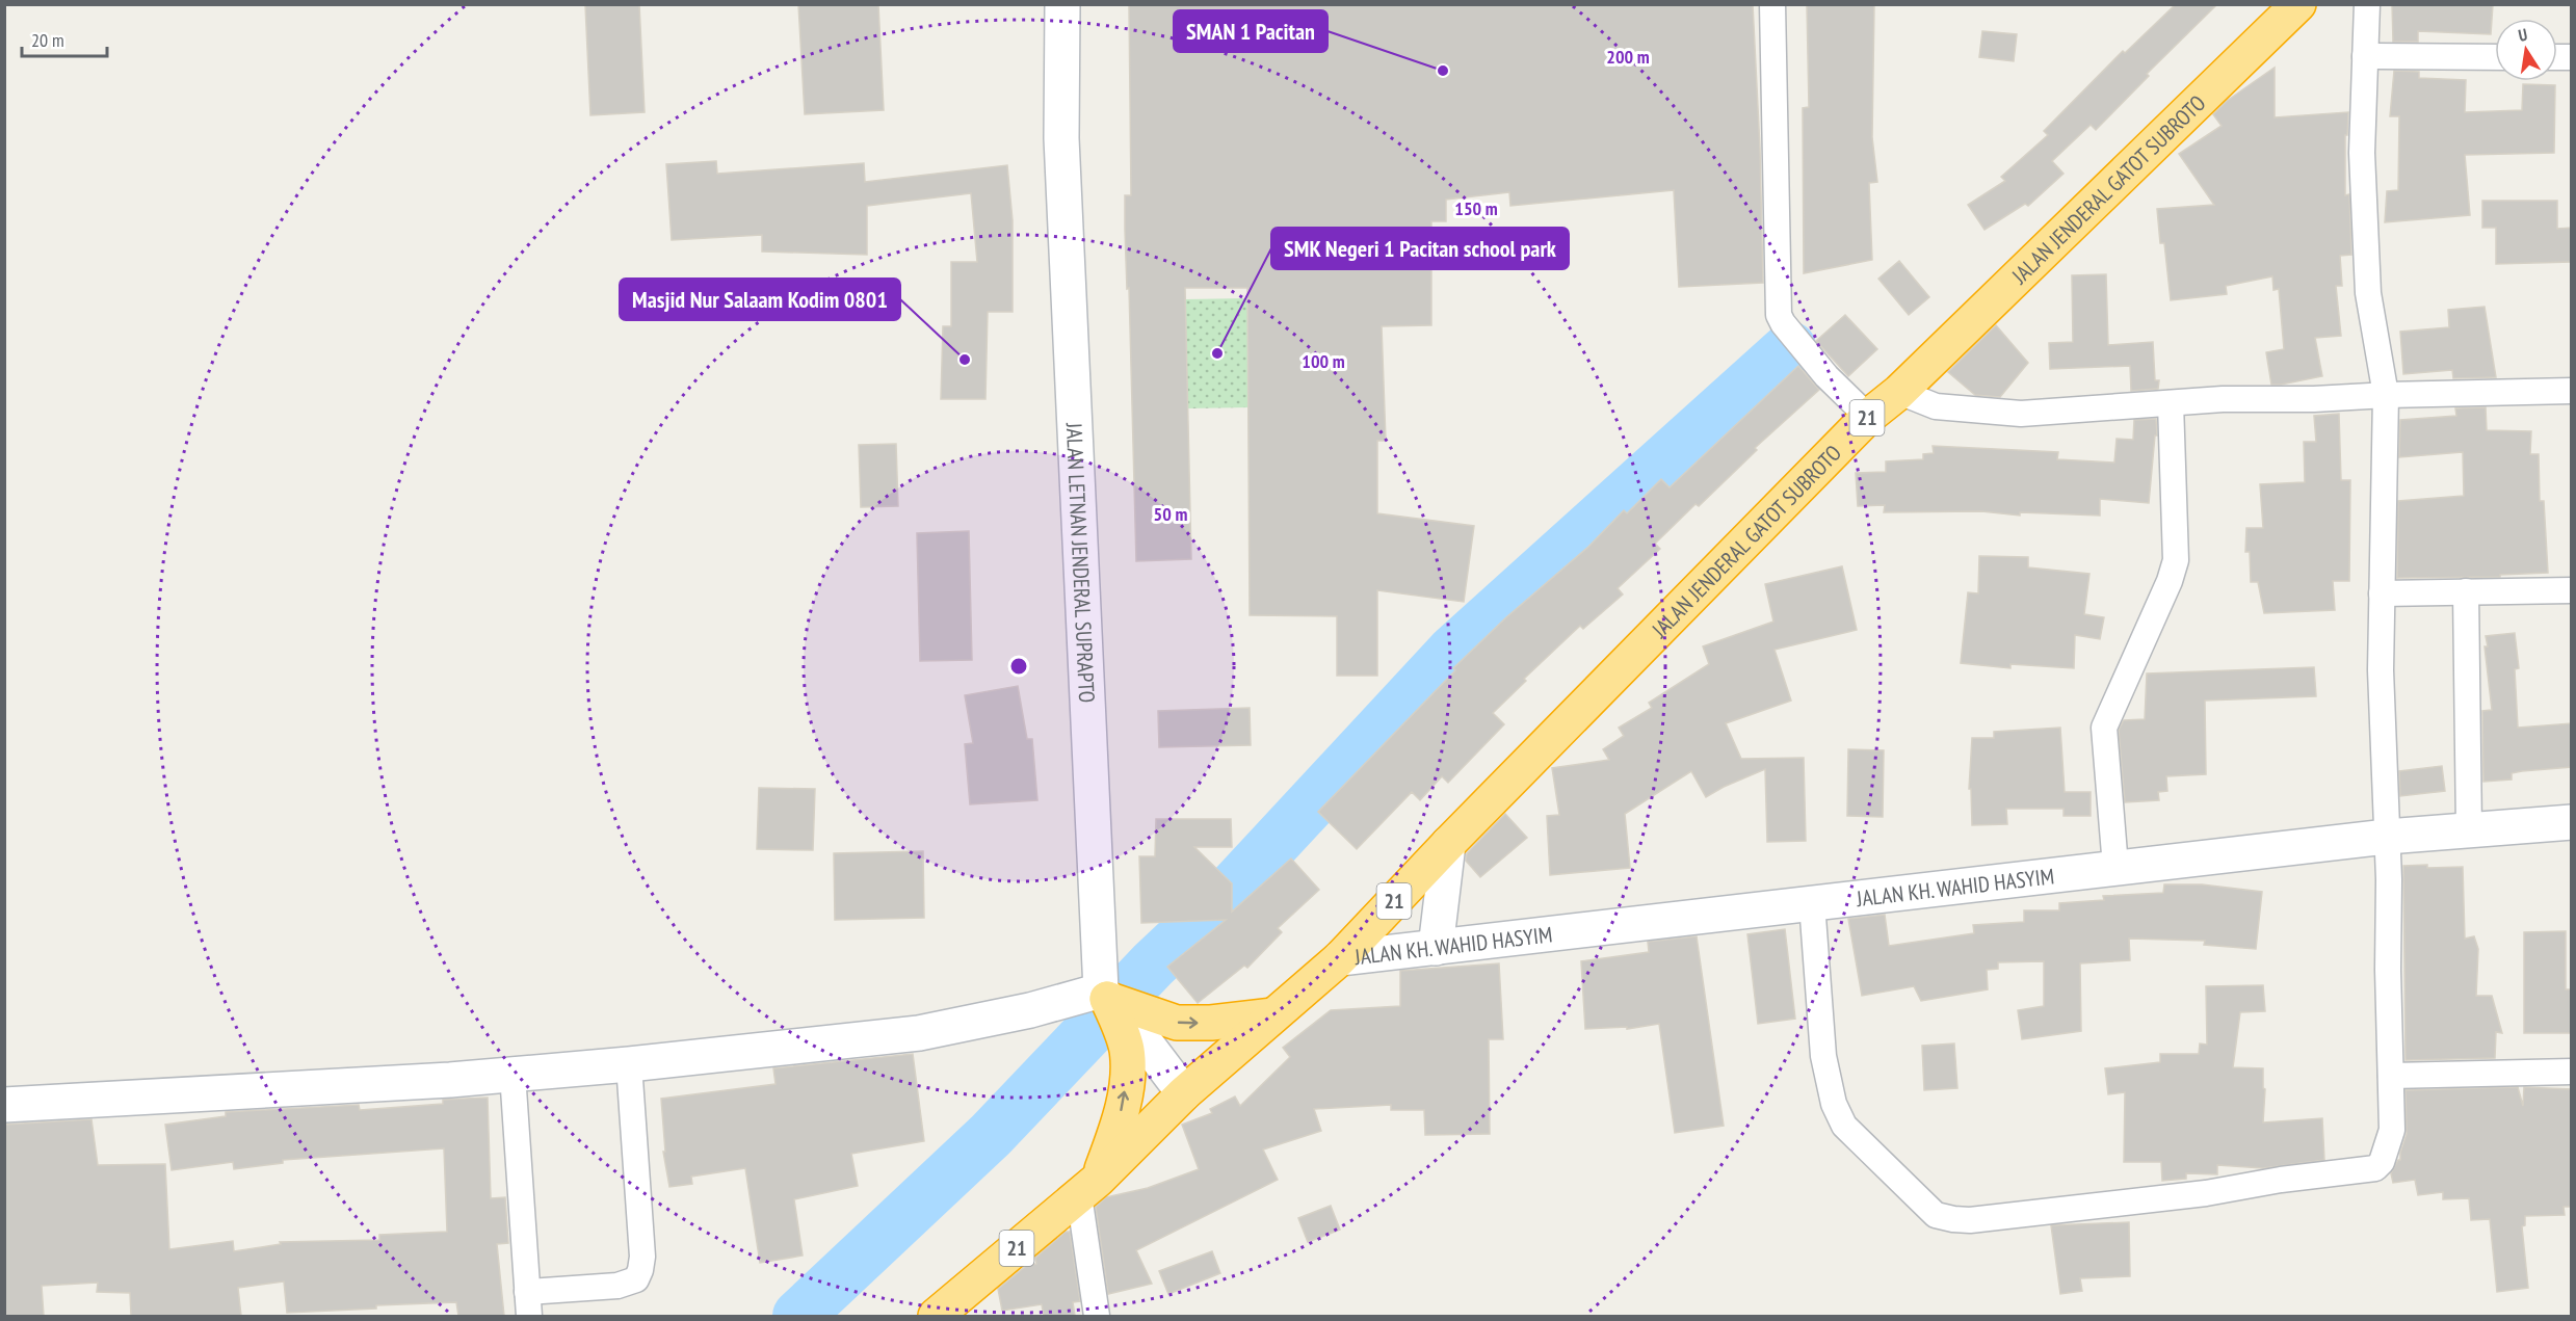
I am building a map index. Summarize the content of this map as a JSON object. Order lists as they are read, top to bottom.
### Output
{
  "streets": {
    "highway": ["JALAN JENDERAL GATOT SUBROTO", "21"],
    "street": ["JALAN LETNAN JENDERAL SUPRAPTO", "JALAN KH. WAHID HASYIM"]
  },
  "crossings": [
    ["JALAN JENDERAL GATOT SUBROTO", "21"],
    ["JALAN JENDERAL GATOT SUBROTO", "JALAN KH. WAHID HASYIM"],
    ["21", "JALAN KH. WAHID HASYIM"]
  ],
  "places": ["SMAN 1 Pacitan", "SMK Negeri 1 Pacitan school park", "Masjid Nur Salaam Kodim 0801"],
  "scale_bar": "20 m",
  "north": "top",
  "rings": [
    "200 m",
    "150 m",
    "100 m",
    "50 m"
  ]
}
